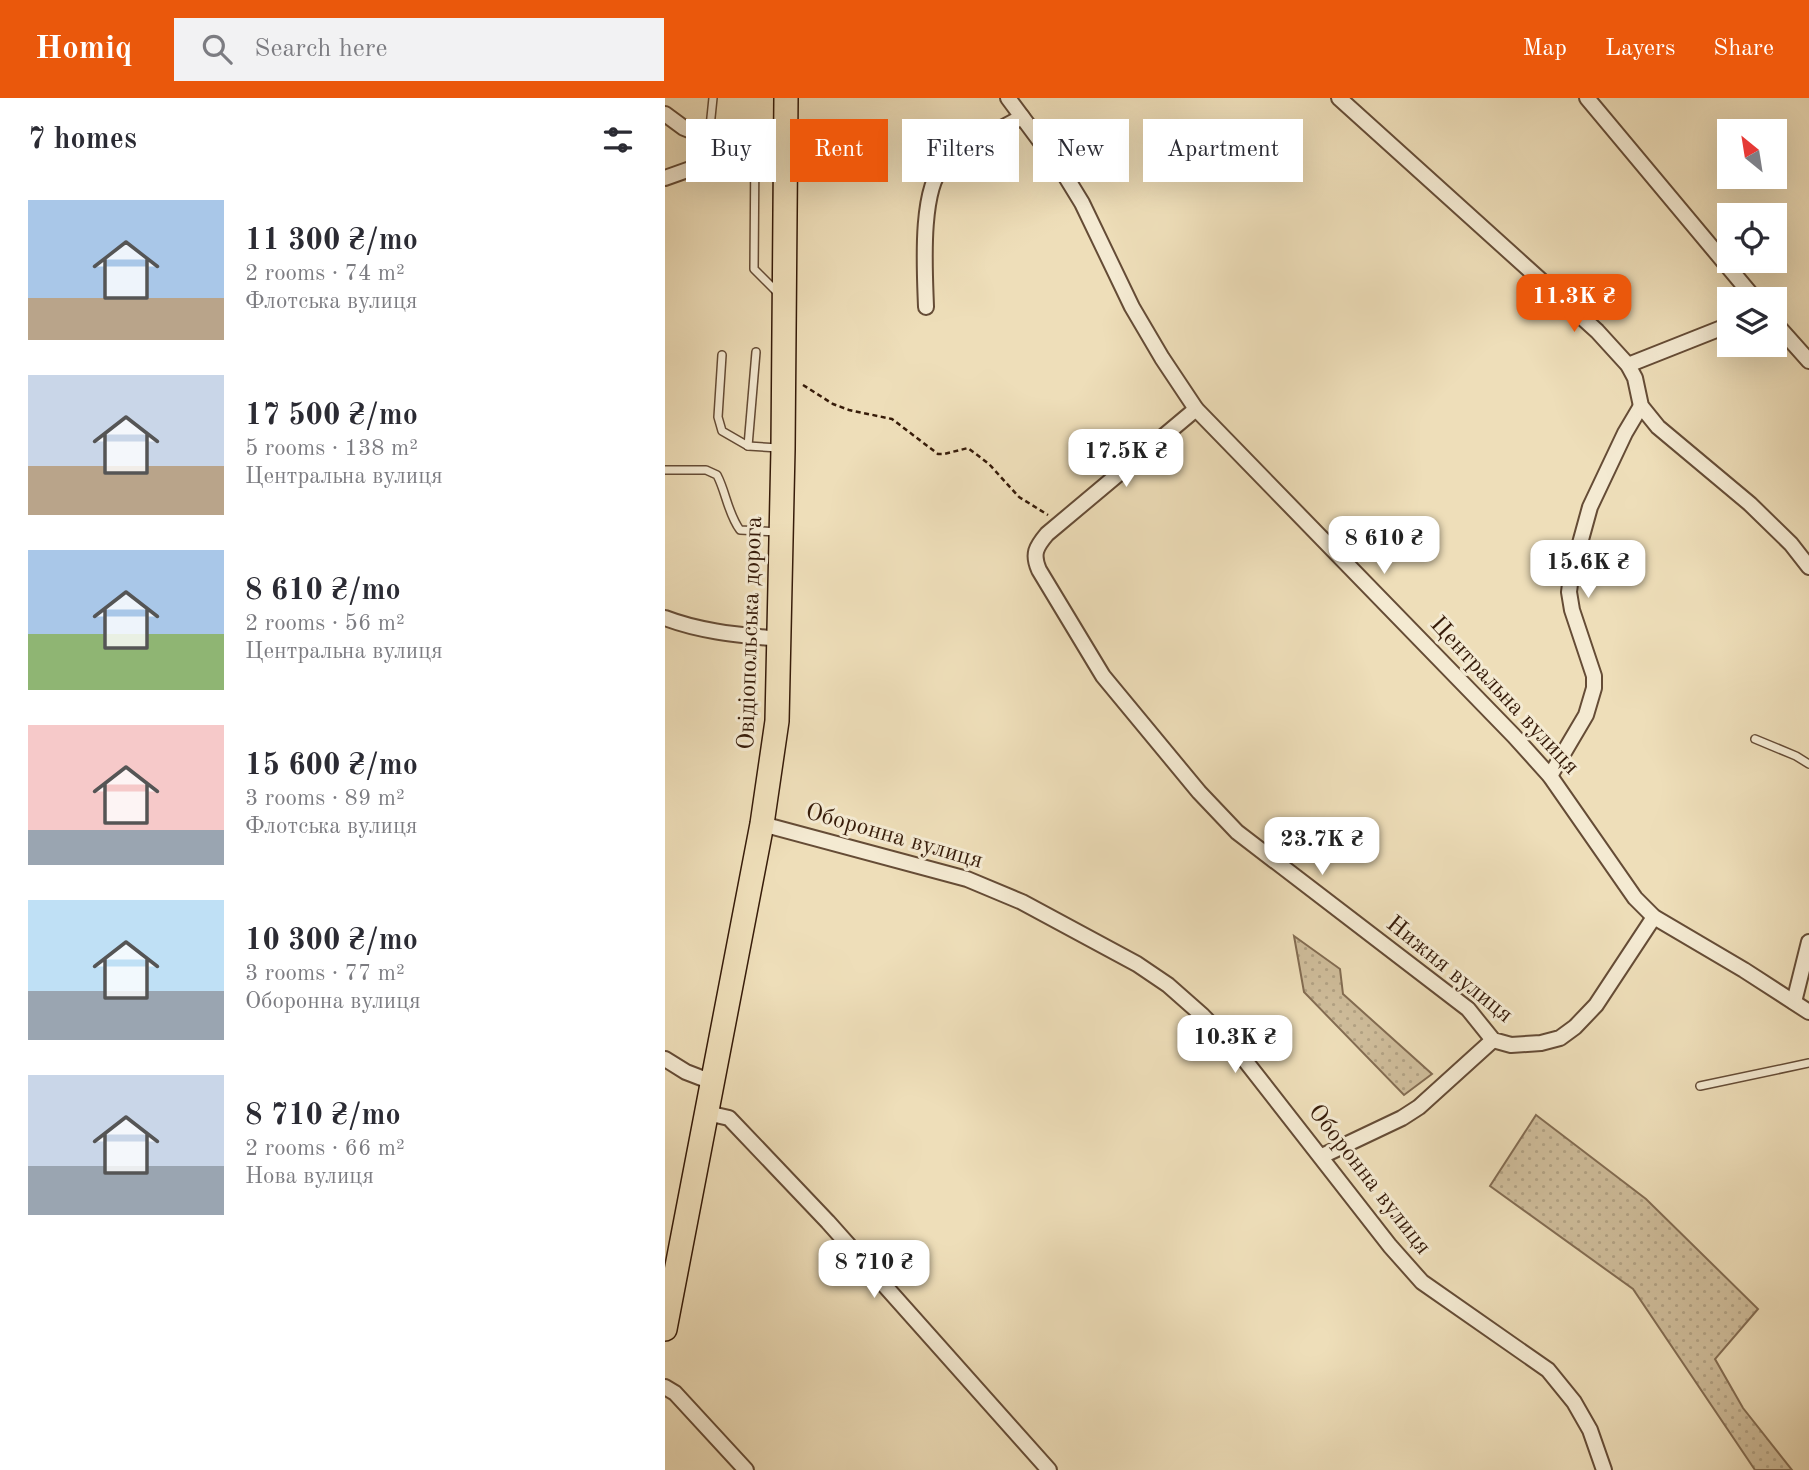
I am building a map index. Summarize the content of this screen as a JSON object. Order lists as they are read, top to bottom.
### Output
{
  "streets": {
    "main road": ["Овідіопольська дорога"],
    "street": ["Центральна вулиця", "Оборонна вулиця", "Нижня вулиця"]
  },
  "crossings": [
    ["Овідіопольська дорога", "Оборонна вулиця"],
    ["Центральна вулиця", "Нижня вулиця"]
  ],
  "north": "top left",
  "page": {
    "header": "Homiq",
    "search": "Search here",
    "nav": ["Map", "Layers", "Share"],
    "heading": "7 homes",
    "chip": [
      "Buy",
      "Rent",
      "Filters",
      "New",
      "Apartment"
    ],
    "list": [
      {
        "name": "11 300 ₴/mo",
        "note": "2 rooms · 74 m² · Флотська вулиця"
      },
      {
        "name": "17 500 ₴/mo",
        "note": "5 rooms · 138 m² · Центральна вулиця"
      },
      {
        "name": "8 610 ₴/mo",
        "note": "2 rooms · 56 m² · Центральна вулиця"
      },
      {
        "name": "15 600 ₴/mo",
        "note": "3 rooms · 89 m² · Флотська вулиця"
      },
      {
        "name": "10 300 ₴/mo",
        "note": "3 rooms · 77 m² · Оборонна вулиця"
      },
      {
        "name": "8 710 ₴/mo",
        "note": "2 rooms · 66 m² · Нова вулиця"
      }
    ],
    "price": [
      "11.3K ₴",
      "17.5K ₴",
      "8 610 ₴",
      "15.6K ₴",
      "23.7K ₴",
      "10.3K ₴",
      "8 710 ₴"
    ]
  }
}
